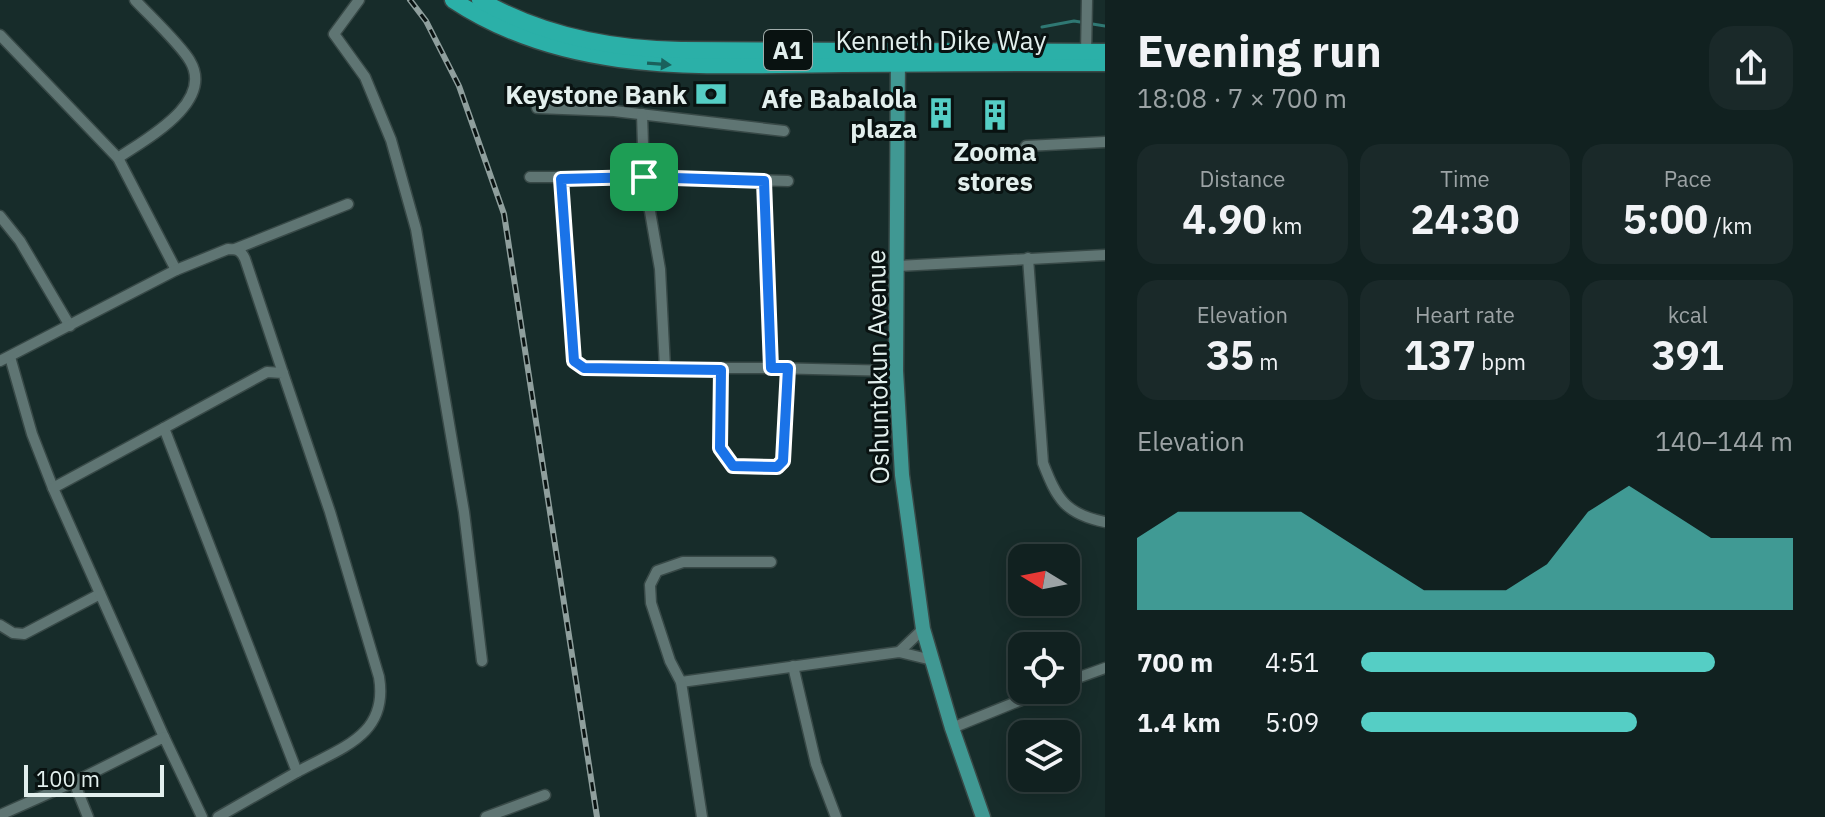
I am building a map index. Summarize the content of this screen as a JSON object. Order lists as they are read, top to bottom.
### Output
{
  "streets": {
    "highway": ["Kenneth Dike Way", "A1"],
    "main road": ["Oshuntokun Avenue"]
  },
  "crossings": [
    ["Kenneth Dike Way", "Oshuntokun Avenue"]
  ],
  "places": {
    "bank": ["Keystone Bank"],
    "building": ["Afe Babalola plaza", "Zooma stores"]
  },
  "scale_bar": "100 m",
  "north": "left",
  "page": {
    "heading": ["Evening run", "18:08 · 7 × 700 m"],
    "stats": [
      ["Distance", "4.90 km"],
      ["Time", "24:30"],
      ["Pace", "5:00 /km"],
      ["Elevation", "35 m"],
      ["Heart rate", "137 bpm"],
      ["kcal", "391"]
    ],
    "chart": ["Elevation", "140–144 m"],
    "list": [
      {
        "name": "700 m",
        "note": "4:51"
      },
      {
        "name": "1.4 km",
        "note": "5:09"
      }
    ],
    "scale": "100 m"
  }
}
